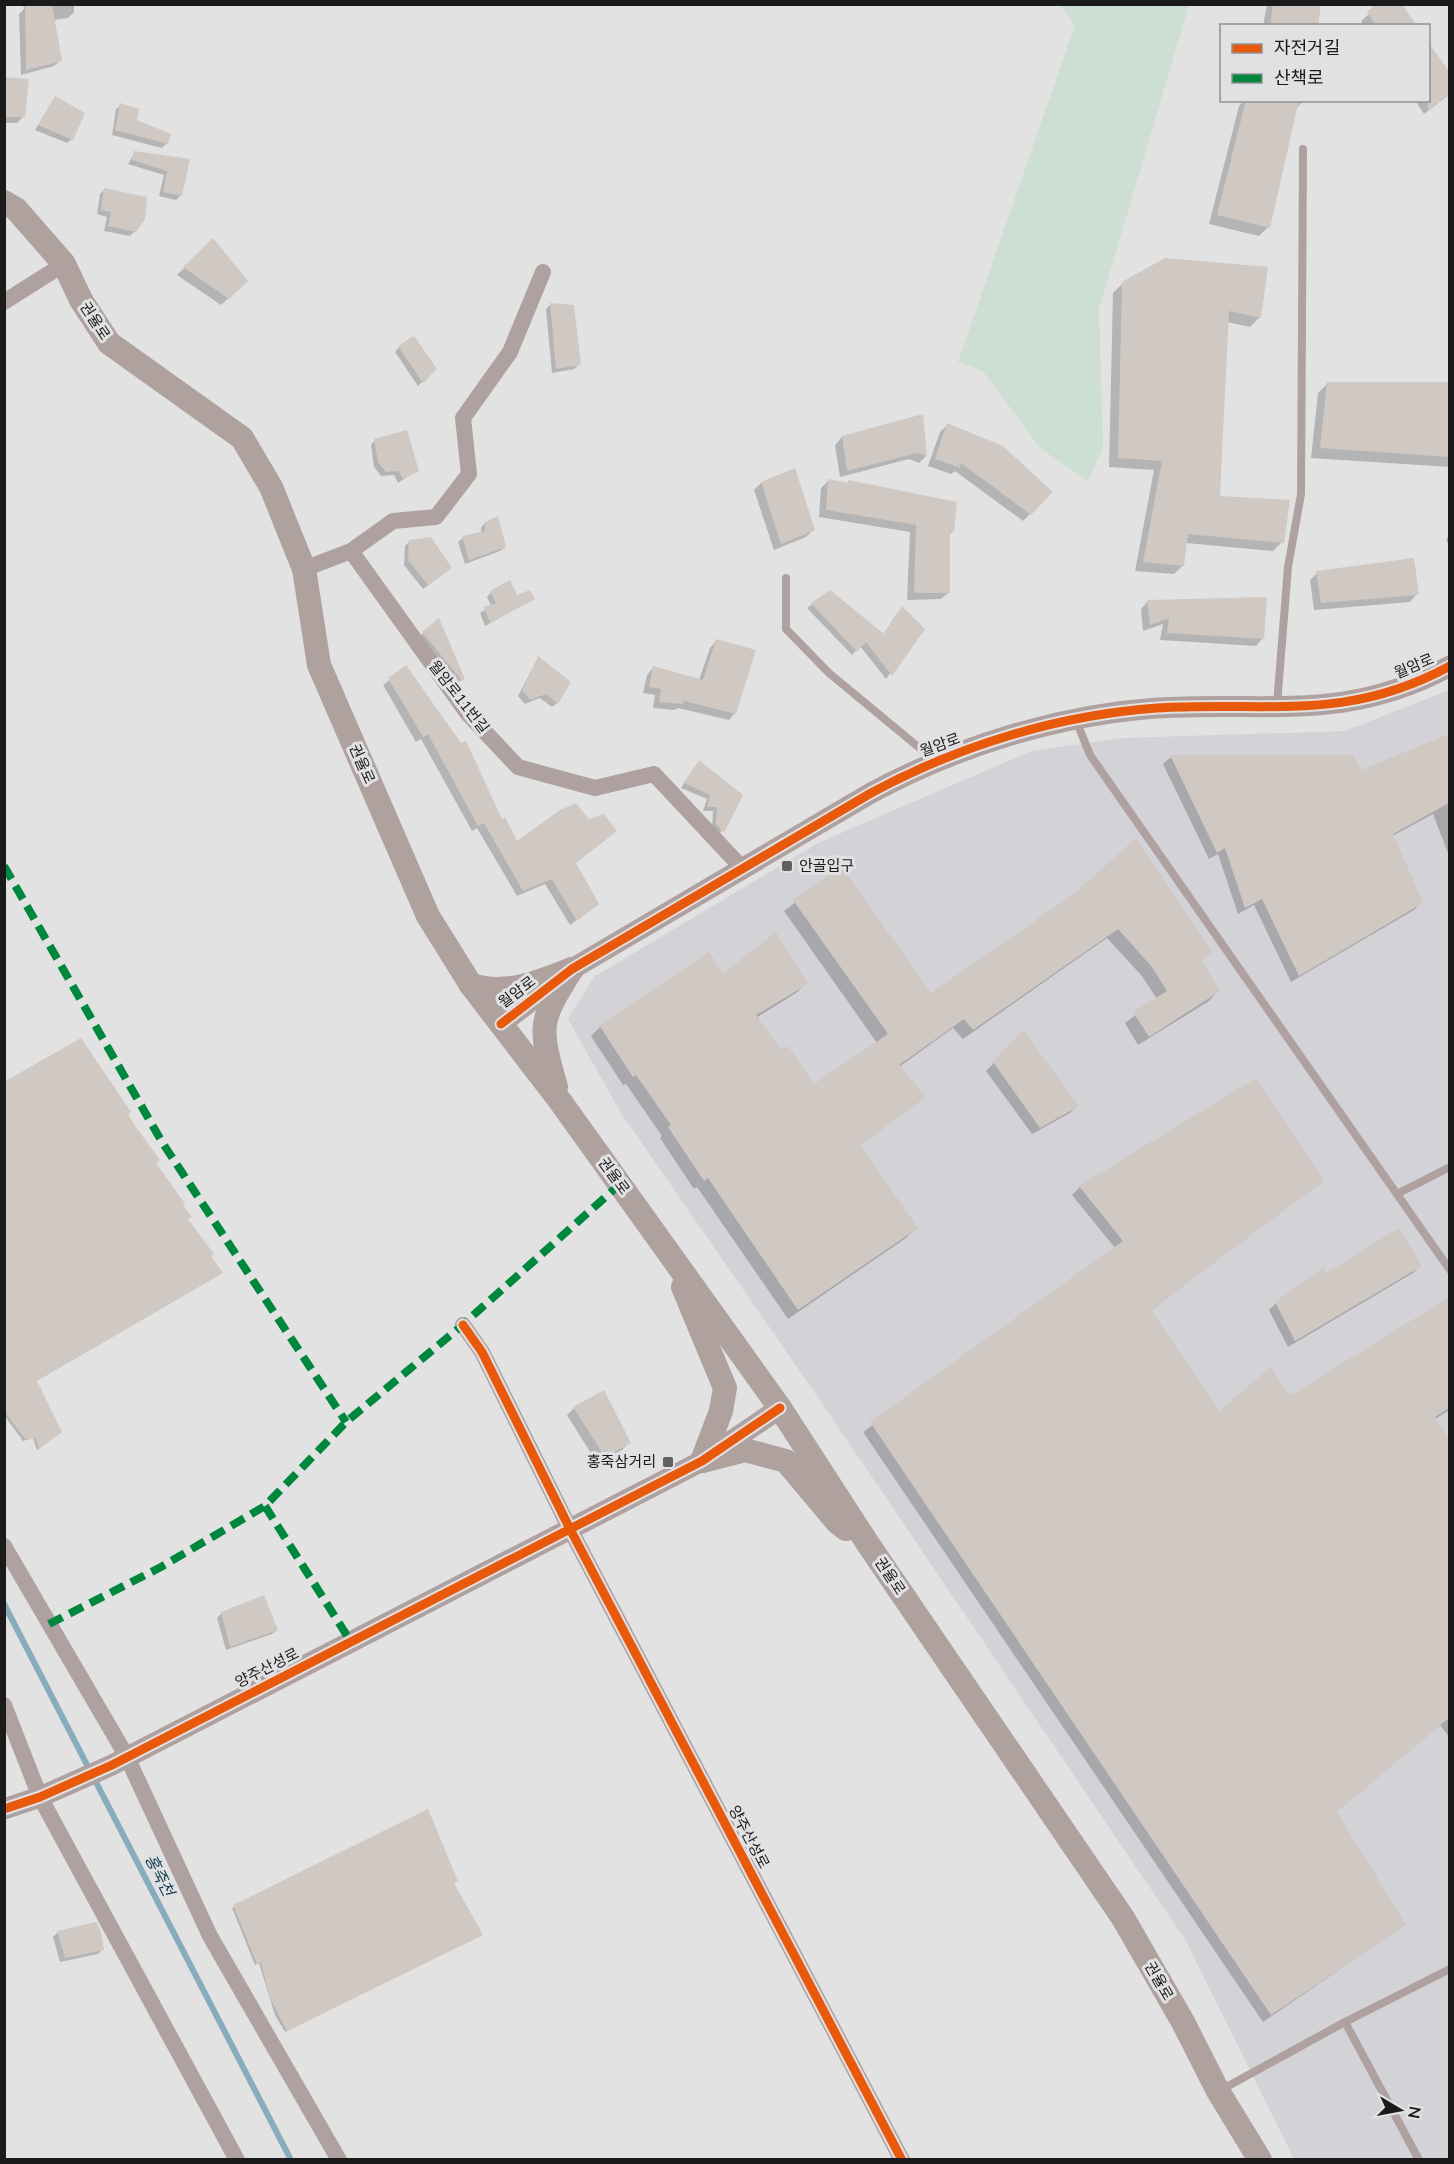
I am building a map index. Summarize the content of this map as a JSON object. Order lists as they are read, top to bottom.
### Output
{
  "streets": {
    "main road": ["권율로"],
    "street": ["월암로", "월암로11번길", "양주산성로"]
  },
  "crossings": [
    ["권율로", "월암로"],
    ["권율로", "양주산성로"],
    ["월암로", "월암로11번길"]
  ],
  "water": ["홍죽천"],
  "places": {
    "transit": ["안골입구", "홍죽삼거리"]
  },
  "legend": ["자전거길", "산책로"],
  "north": "right"
}
